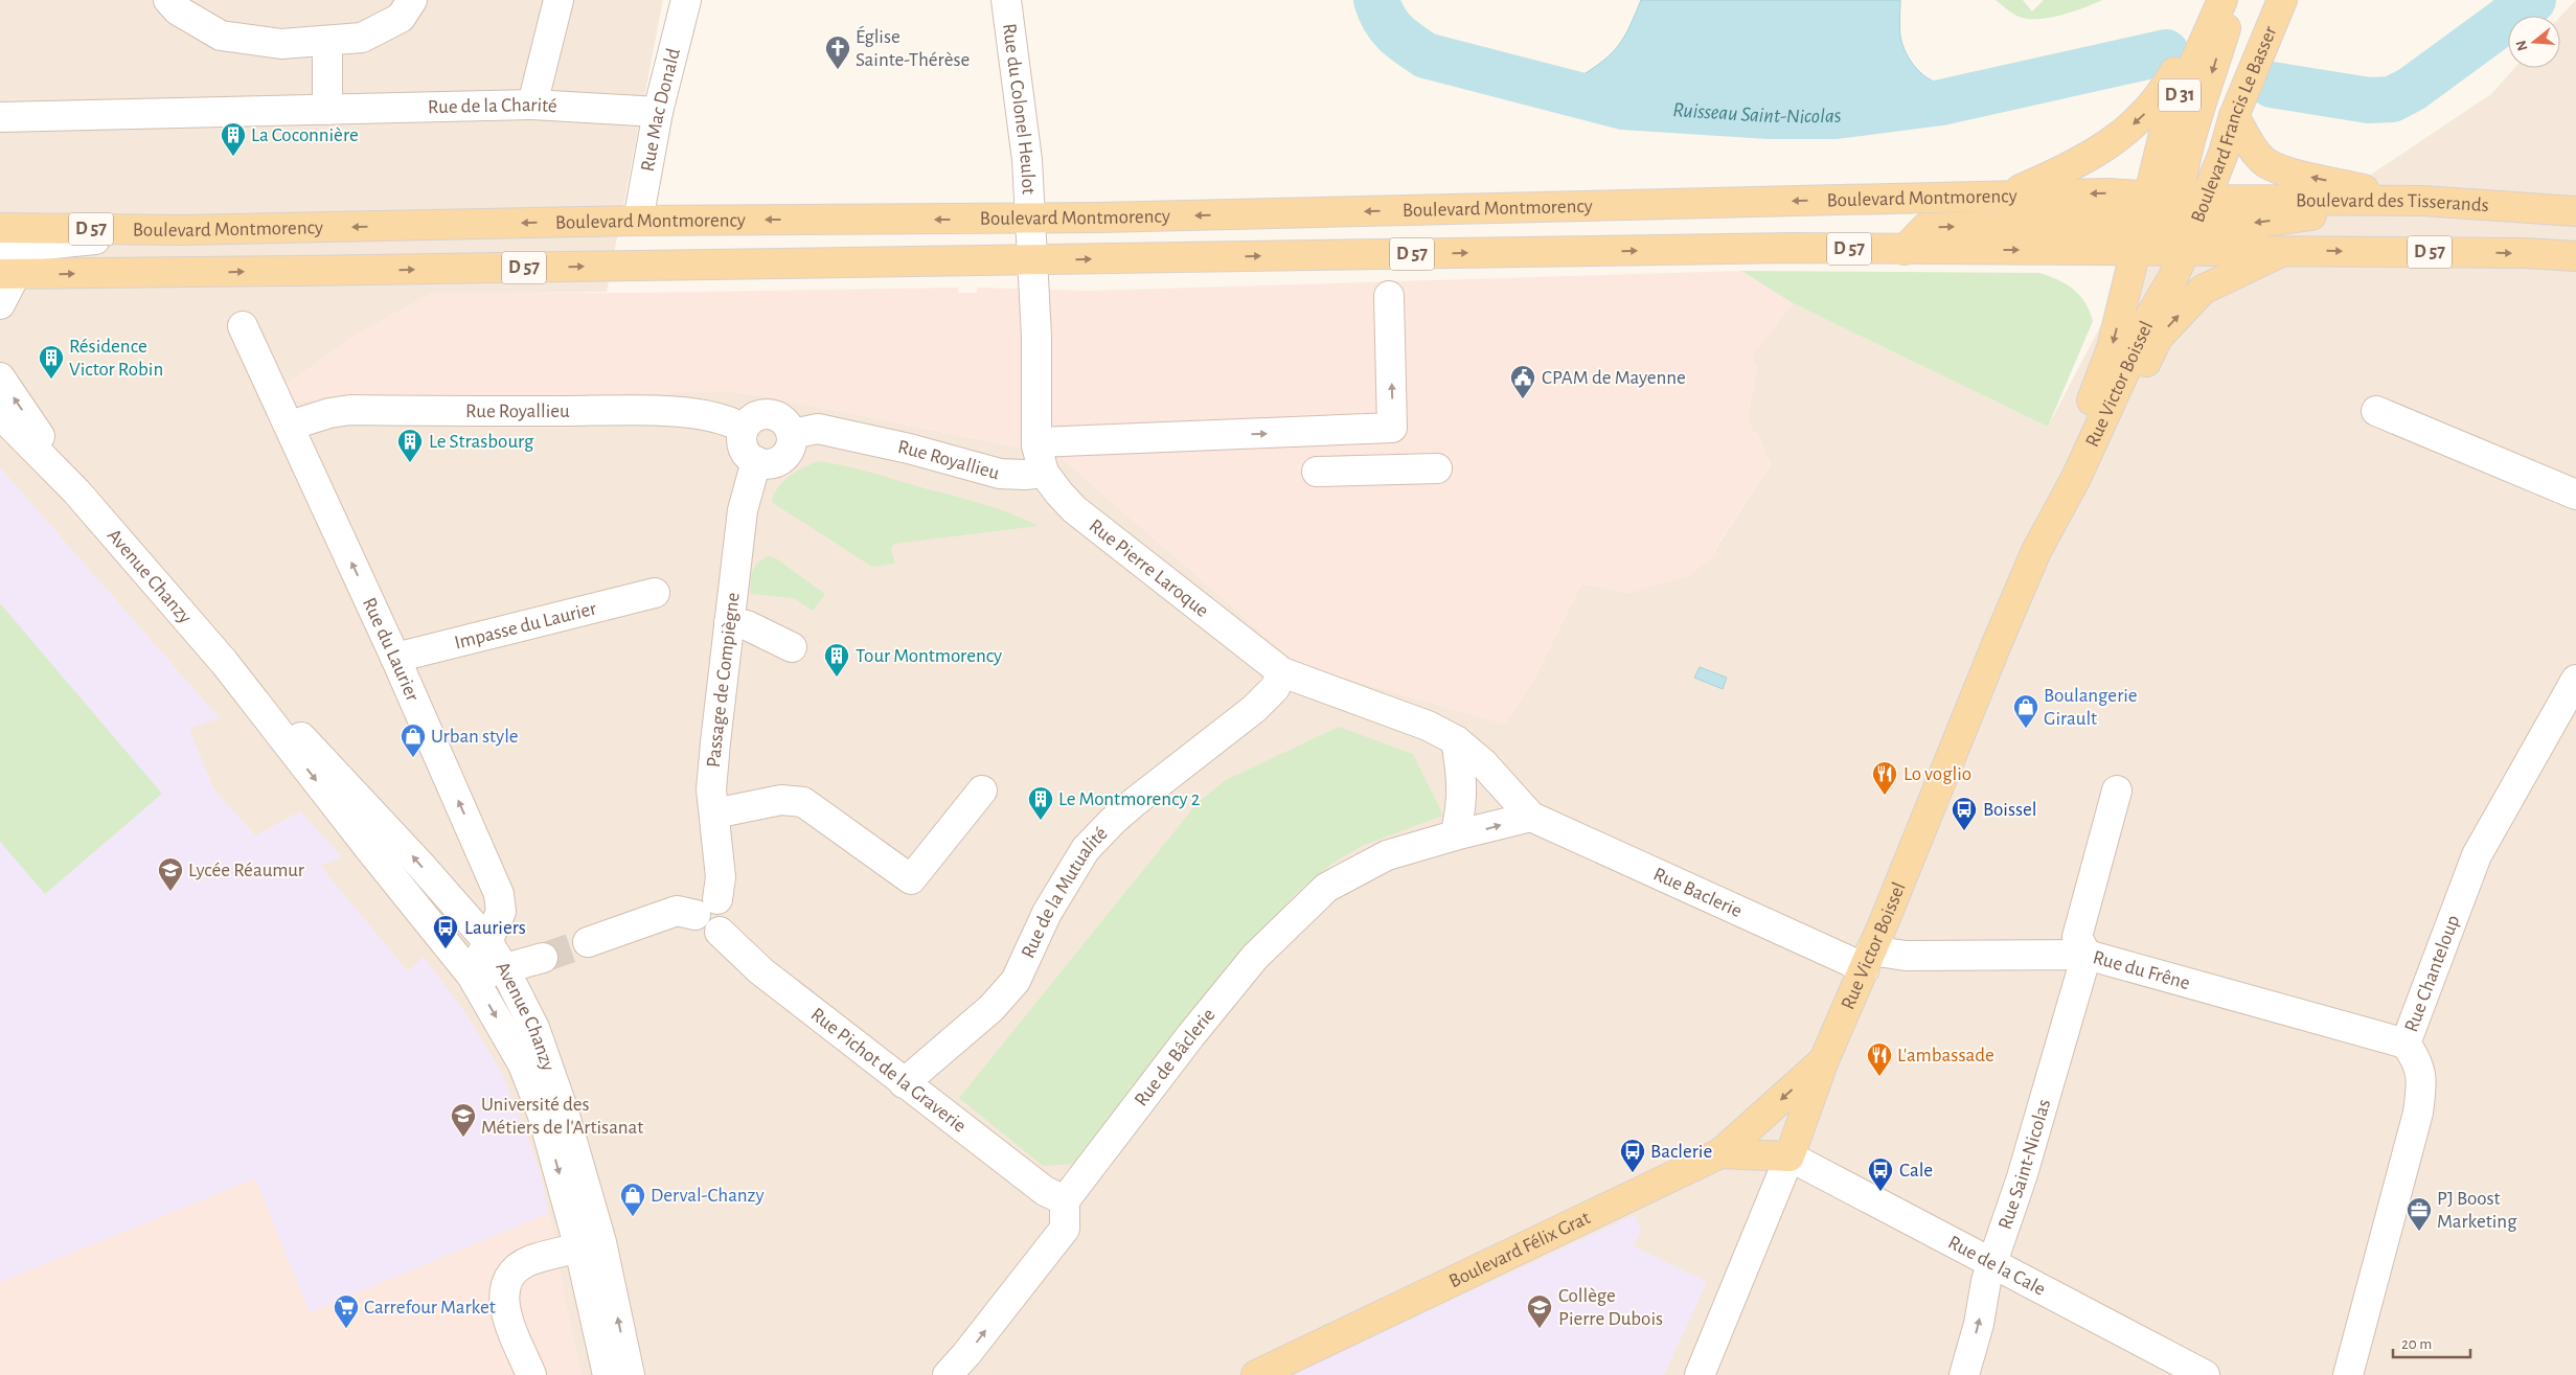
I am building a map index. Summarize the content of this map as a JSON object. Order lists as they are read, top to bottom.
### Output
{
  "streets": {
    "main road": [
      "D 31",
      "Boulevard Francis Le Basser",
      "Boulevard Montmorency",
      "Boulevard des Tisserands",
      "D 57",
      "Rue Victor Boissel",
      "Boulevard Félix Grat"
    ],
    "street": [
      "Rue de la Charité",
      "Rue du Colonel Heulot",
      "Rue Mac Donald",
      "Rue Royallieu",
      "Rue Pierre Laroque",
      "Avenue Chanzy",
      "Impasse du Laurier",
      "Rue du Laurier",
      "Passage de Compiègne",
      "Rue Baclerie",
      "Rue de la Mutualité",
      "Rue du Frêne",
      "Rue Chanteloup",
      "Rue de Bâclerie",
      "Rue Pichot de la Graverie",
      "Rue Saint-Nicolas",
      "Rue de la Cale"
    ]
  },
  "crossings": [
    ["D 31", "Boulevard Montmorency"],
    ["D 31", "D 57"],
    ["Rue de la Charité", "Rue Mac Donald"],
    ["Rue du Colonel Heulot", "Boulevard Montmorency"],
    ["Rue du Colonel Heulot", "D 57"],
    ["Rue du Colonel Heulot", "Rue Pierre Laroque"],
    ["Rue Mac Donald", "Boulevard Montmorency"],
    ["Boulevard Francis Le Basser", "D 57"],
    ["Boulevard Francis Le Basser", "Rue Victor Boissel"],
    ["Boulevard Montmorency", "D 57"],
    ["D 57", "Rue Victor Boissel"],
    ["D 57", "Rue Pierre Laroque"],
    ["Rue Victor Boissel", "Rue Baclerie"],
    ["Rue Victor Boissel", "Rue du Frêne"],
    ["Rue Victor Boissel", "Boulevard Félix Grat"],
    ["Rue Victor Boissel", "Rue de la Cale"],
    ["Rue Royallieu", "Rue Pierre Laroque"],
    ["Rue Royallieu", "Rue du Laurier"],
    ["Rue Royallieu", "Passage de Compiègne"],
    ["Rue Pierre Laroque", "Rue Baclerie"],
    ["Rue Pierre Laroque", "Rue de la Mutualité"],
    ["Avenue Chanzy", "Rue du Laurier"],
    ["Impasse du Laurier", "Rue du Laurier"],
    ["Passage de Compiègne", "Rue Pichot de la Graverie"],
    ["Rue Baclerie", "Rue du Frêne"],
    ["Rue de la Mutualité", "Rue Pichot de la Graverie"],
    ["Rue du Frêne", "Rue Chanteloup"],
    ["Rue du Frêne", "Rue Saint-Nicolas"],
    ["Rue de Bâclerie", "Rue Pichot de la Graverie"],
    ["Rue Saint-Nicolas", "Rue de la Cale"],
    ["Boulevard Félix Grat", "Rue de la Cale"]
  ],
  "one_way": ["Rue du Laurier"],
  "water": ["Ruisseau Saint-Nicolas"],
  "places": {
    "church": ["Église Sainte-Thérèse"],
    "building": [
      "La Coconnière",
      "Résidence Victor Robin",
      "Le Strasbourg",
      "Tour Montmorency",
      "Le Montmorency 2"
    ],
    "public building": ["CPAM de Mayenne"],
    "shop": ["Boulangerie Girault", "Urban style", "Derval-Chanzy"],
    "restaurant": ["Lo voglio", "L'ambassade"],
    "bus stop": [
      "Boissel",
      "Lauriers",
      "Baclerie",
      "Cale"
    ],
    "school or university": ["Lycée Réaumur", "Université des Métiers de l'Artisanat", "Collège Pierre Dubois"],
    "office": ["PJ Boost Marketing"],
    "supermarket": ["Carrefour Market"]
  },
  "scale_bar": "20 m",
  "north": "left"
}
